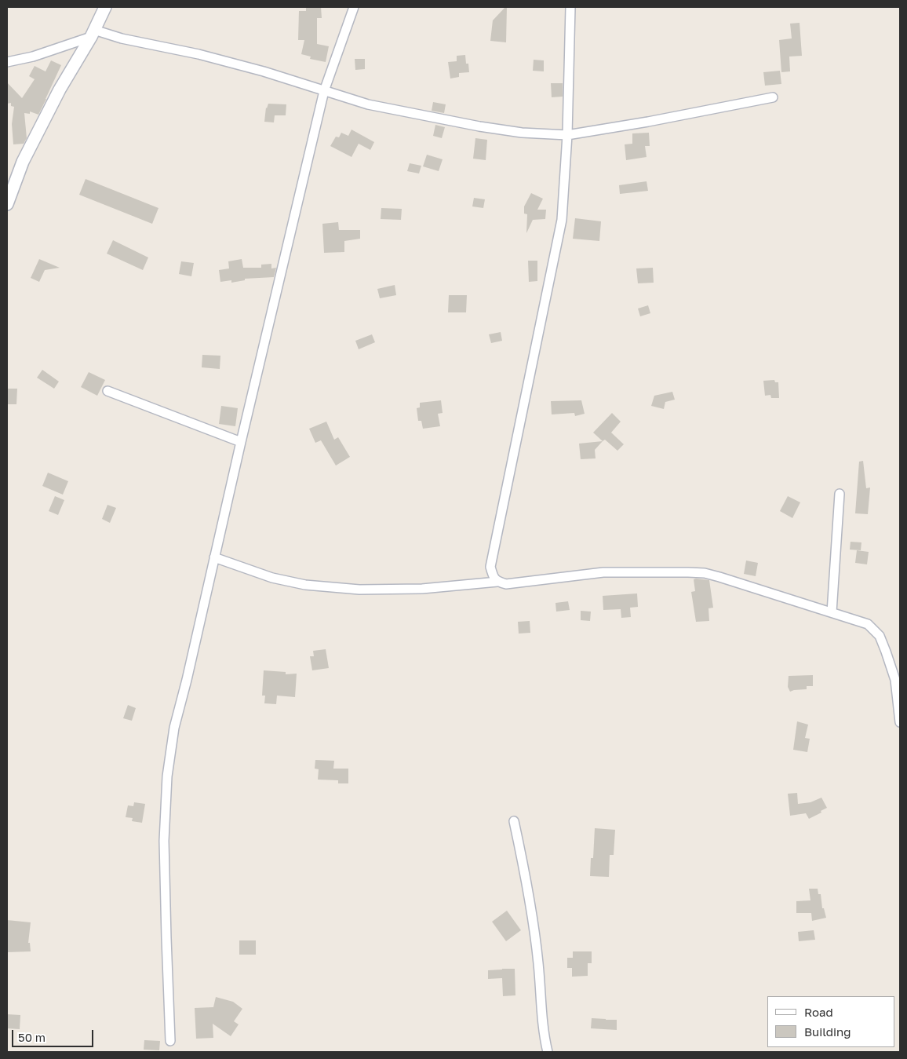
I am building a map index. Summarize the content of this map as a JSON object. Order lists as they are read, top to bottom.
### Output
{
  "legend": ["Road", "Building"],
  "scale_bar": "50 m"
}
